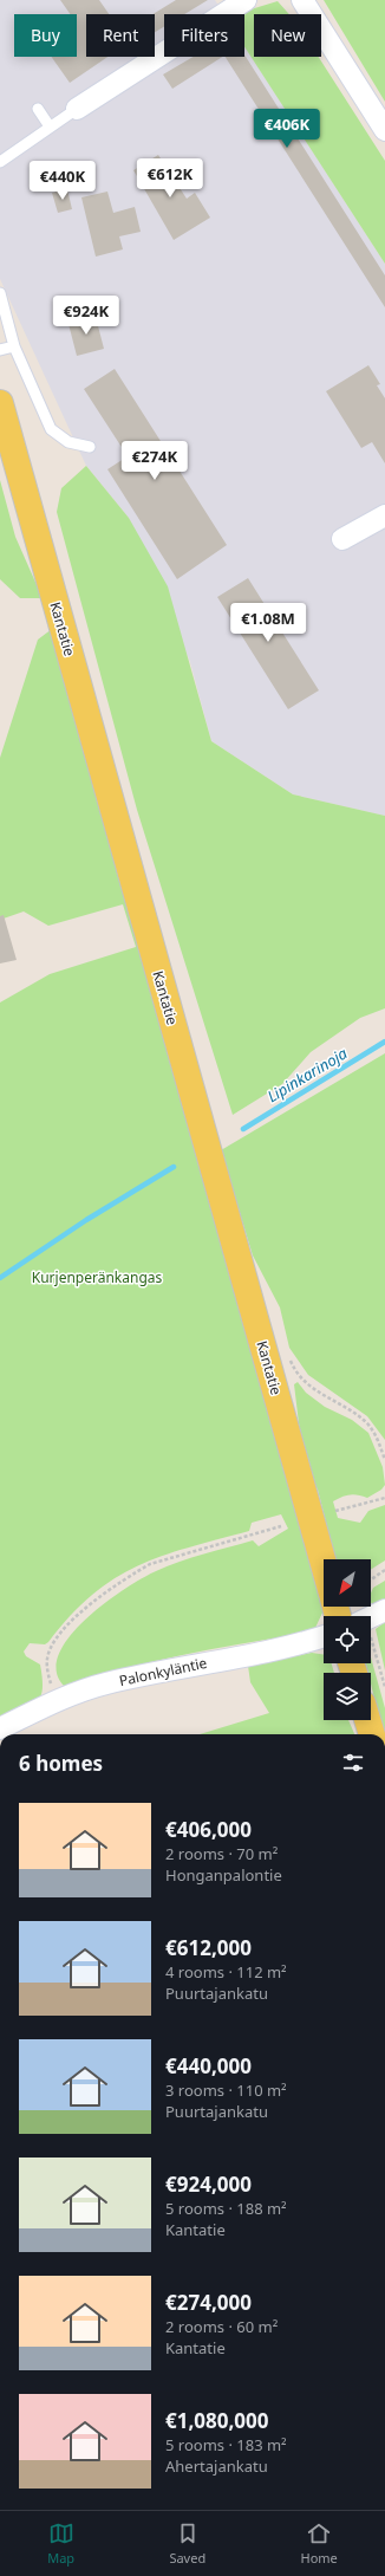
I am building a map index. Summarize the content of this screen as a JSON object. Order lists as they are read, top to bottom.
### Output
{
  "streets": {
    "main road": ["Kantatie"],
    "street": ["Palonkyläntie"]
  },
  "water": ["Lipinkarinoja"],
  "parks": ["Kurjenperänkangas"],
  "north": "bottom left",
  "page": {
    "chip": [
      "Buy",
      "Rent",
      "Filters",
      "New"
    ],
    "price": [
      "€406K",
      "€612K",
      "€440K",
      "€924K",
      "€274K",
      "€1.08M"
    ],
    "heading": "6 homes",
    "list": [
      {
        "name": "€406,000",
        "note": "2 rooms · 70 m² · Honganpalontie"
      },
      {
        "name": "€612,000",
        "note": "4 rooms · 112 m² · Puurtajankatu"
      },
      {
        "name": "€440,000",
        "note": "3 rooms · 110 m² · Puurtajankatu"
      },
      {
        "name": "€924,000",
        "note": "5 rooms · 188 m² · Kantatie"
      },
      {
        "name": "€274,000",
        "note": "2 rooms · 60 m² · Kantatie"
      },
      {
        "name": "€1,080,000",
        "note": "5 rooms · 183 m² · Ahertajankatu"
      }
    ],
    "tabs": ["Map", "Saved", "Home"]
  }
}
